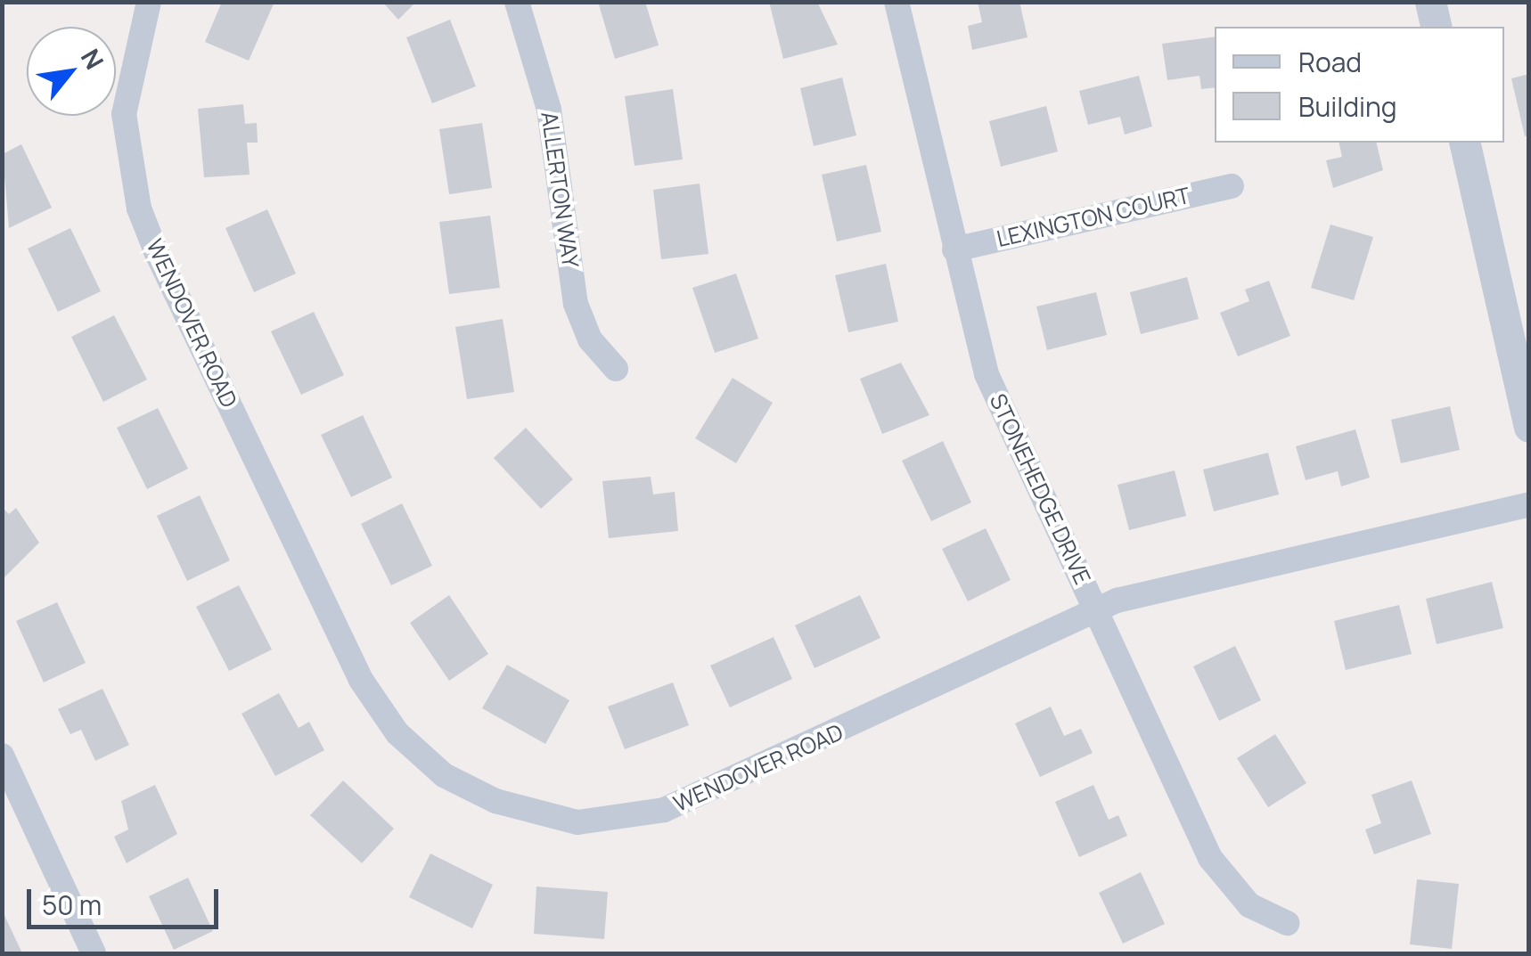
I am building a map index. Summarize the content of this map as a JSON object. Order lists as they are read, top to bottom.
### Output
{
  "streets": {
    "street": [
      "ALLERTON WAY",
      "LEXINGTON COURT",
      "WENDOVER ROAD",
      "STONEHEDGE DRIVE"
    ]
  },
  "crossings": [
    ["LEXINGTON COURT", "STONEHEDGE DRIVE"],
    ["WENDOVER ROAD", "STONEHEDGE DRIVE"]
  ],
  "legend": ["Road", "Building"],
  "scale_bar": "50 m",
  "north": "top right"
}
